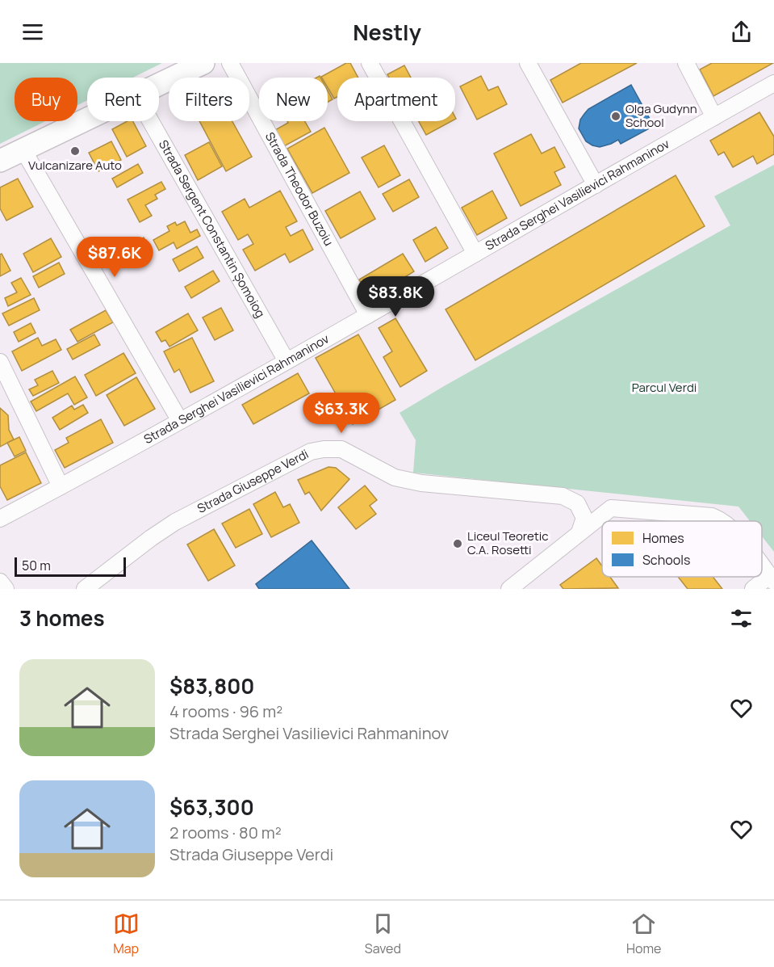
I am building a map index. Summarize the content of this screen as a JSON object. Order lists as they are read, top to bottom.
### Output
{
  "streets": {
    "street": [
      "Strada Theodor Buzoiu",
      "Strada Serghei Vasilievici Rahmaninov",
      "Strada Sergent Constantin Șomoiog",
      "Strada Giuseppe Verdi"
    ]
  },
  "crossings": [
    ["Strada Theodor Buzoiu", "Strada Serghei Vasilievici Rahmaninov"],
    ["Strada Serghei Vasilievici Rahmaninov", "Strada Sergent Constantin Șomoiog"]
  ],
  "parks": ["Parcul Verdi"],
  "places": ["Olga Gudynn School", "Vulcanizare Auto", "Liceul Teoretic C.A. Rosetti"],
  "legend": ["Homes", "Schools"],
  "scale_bar": "50 m",
  "page": {
    "header": "Nestly",
    "chip": [
      "Buy",
      "Rent",
      "Filters",
      "New",
      "Apartment"
    ],
    "price": ["$87.6K", "$83.8K", "$63.3K"],
    "scale": "50 m",
    "heading": "3 homes",
    "list": [
      {
        "name": "$83,800",
        "note": "4 rooms · 96 m² · Strada Serghei Vasilievici Rahmaninov"
      },
      {
        "name": "$63,300",
        "note": "2 rooms · 80 m² · Strada Giuseppe Verdi"
      }
    ],
    "tabs": ["Map", "Saved", "Home"]
  }
}
